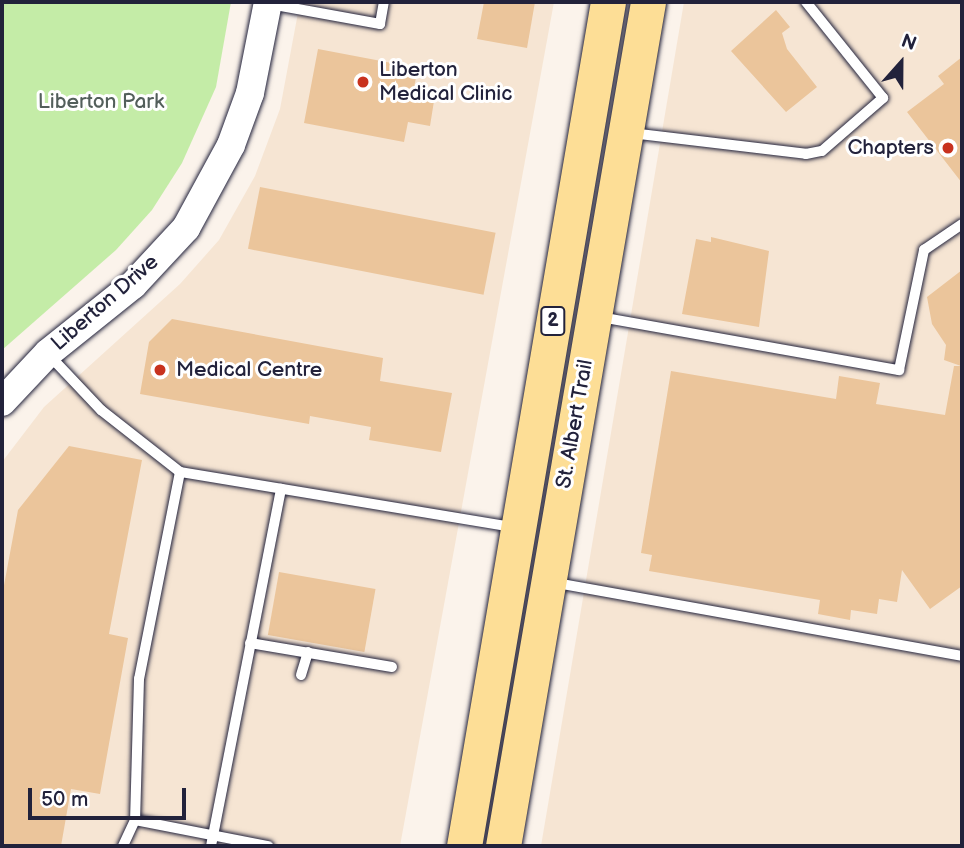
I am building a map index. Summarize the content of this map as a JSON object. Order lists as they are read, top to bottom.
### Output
{
  "streets": {
    "main road": ["2", "St. Albert Trail"],
    "street": ["Liberton Drive"]
  },
  "parks": ["Liberton Park"],
  "places": ["Liberton Medical Clinic", "Chapters", "Medical Centre"],
  "scale_bar": "50 m",
  "north": "top"
}
